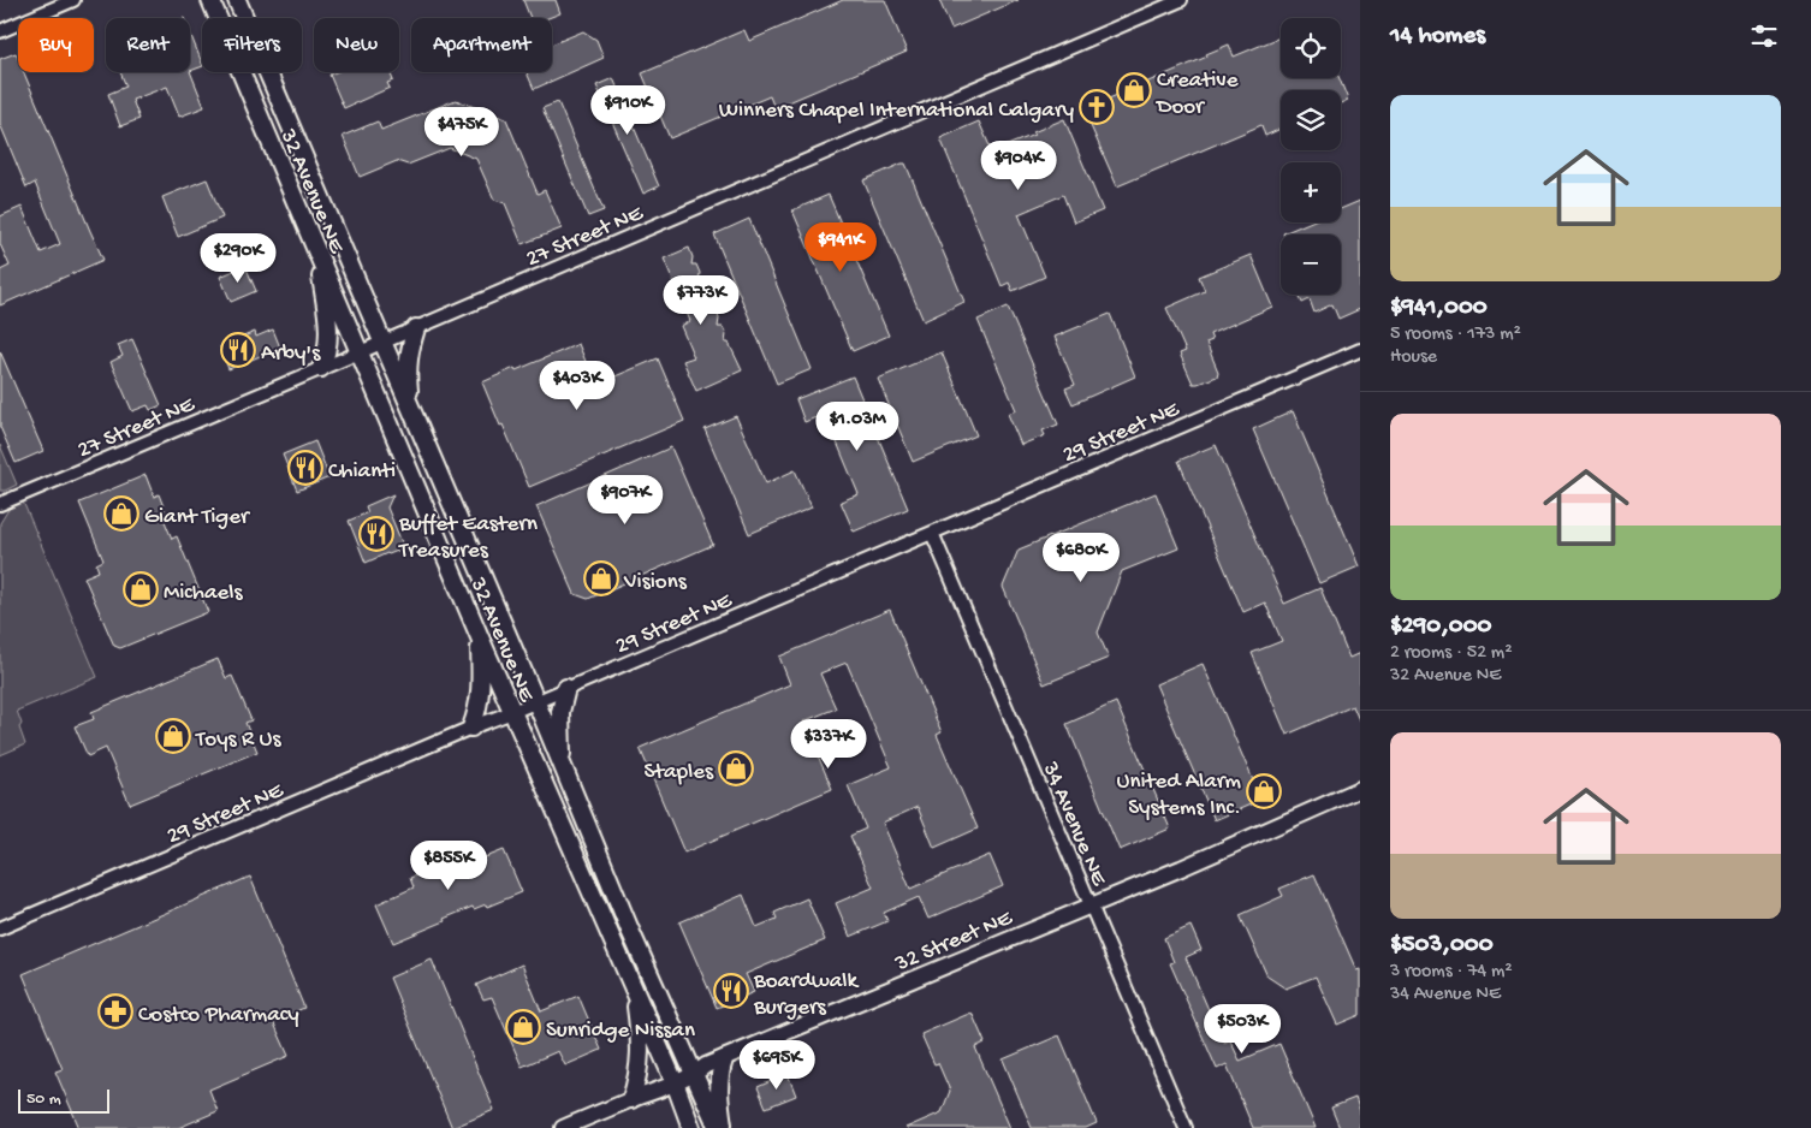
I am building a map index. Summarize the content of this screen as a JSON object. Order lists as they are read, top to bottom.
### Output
{
  "streets": {
    "main road": ["32 Avenue NE"],
    "street": [
      "27 Street NE",
      "29 Street NE",
      "34 Avenue NE",
      "32 Street NE"
    ]
  },
  "crossings": [
    ["32 Avenue NE", "27 Street NE"],
    ["32 Avenue NE", "29 Street NE"],
    ["32 Avenue NE", "32 Street NE"],
    ["29 Street NE", "34 Avenue NE"],
    ["34 Avenue NE", "32 Street NE"]
  ],
  "places": {
    "shop": [
      "Creative Door",
      "Giant Tiger",
      "Visions",
      "Michaels",
      "Toys R Us",
      "Staples",
      "United Alarm Systems Inc.",
      "Sunridge Nissan"
    ],
    "church": ["Winners Chapel International Calgary"],
    "restaurant": [
      "Arby's",
      "Chianti",
      "Buffet Eastern Treasures",
      "Boardwalk Burgers"
    ],
    "pharmacy": ["Costco Pharmacy"]
  },
  "scale_bar": "50 m",
  "page": {
    "heading": "14 homes",
    "map_buttons": ["+", "−"],
    "chip": [
      "Buy",
      "Rent",
      "Filters",
      "New",
      "Apartment"
    ],
    "list": [
      {
        "name": "$941,000",
        "note": "5 rooms · 173 m² · House"
      },
      {
        "name": "$290,000",
        "note": "2 rooms · 52 m² · 32 Avenue NE"
      },
      {
        "name": "$503,000",
        "note": "3 rooms · 74 m² · 34 Avenue NE"
      }
    ],
    "price": [
      "$910K",
      "$475K",
      "$904K",
      "$941K",
      "$290K",
      "$773K",
      "$403K",
      "$1.03M",
      "$907K",
      "$680K",
      "$337K",
      "$855K",
      "$503K",
      "$695K"
    ],
    "scale": "50 m"
  }
}
